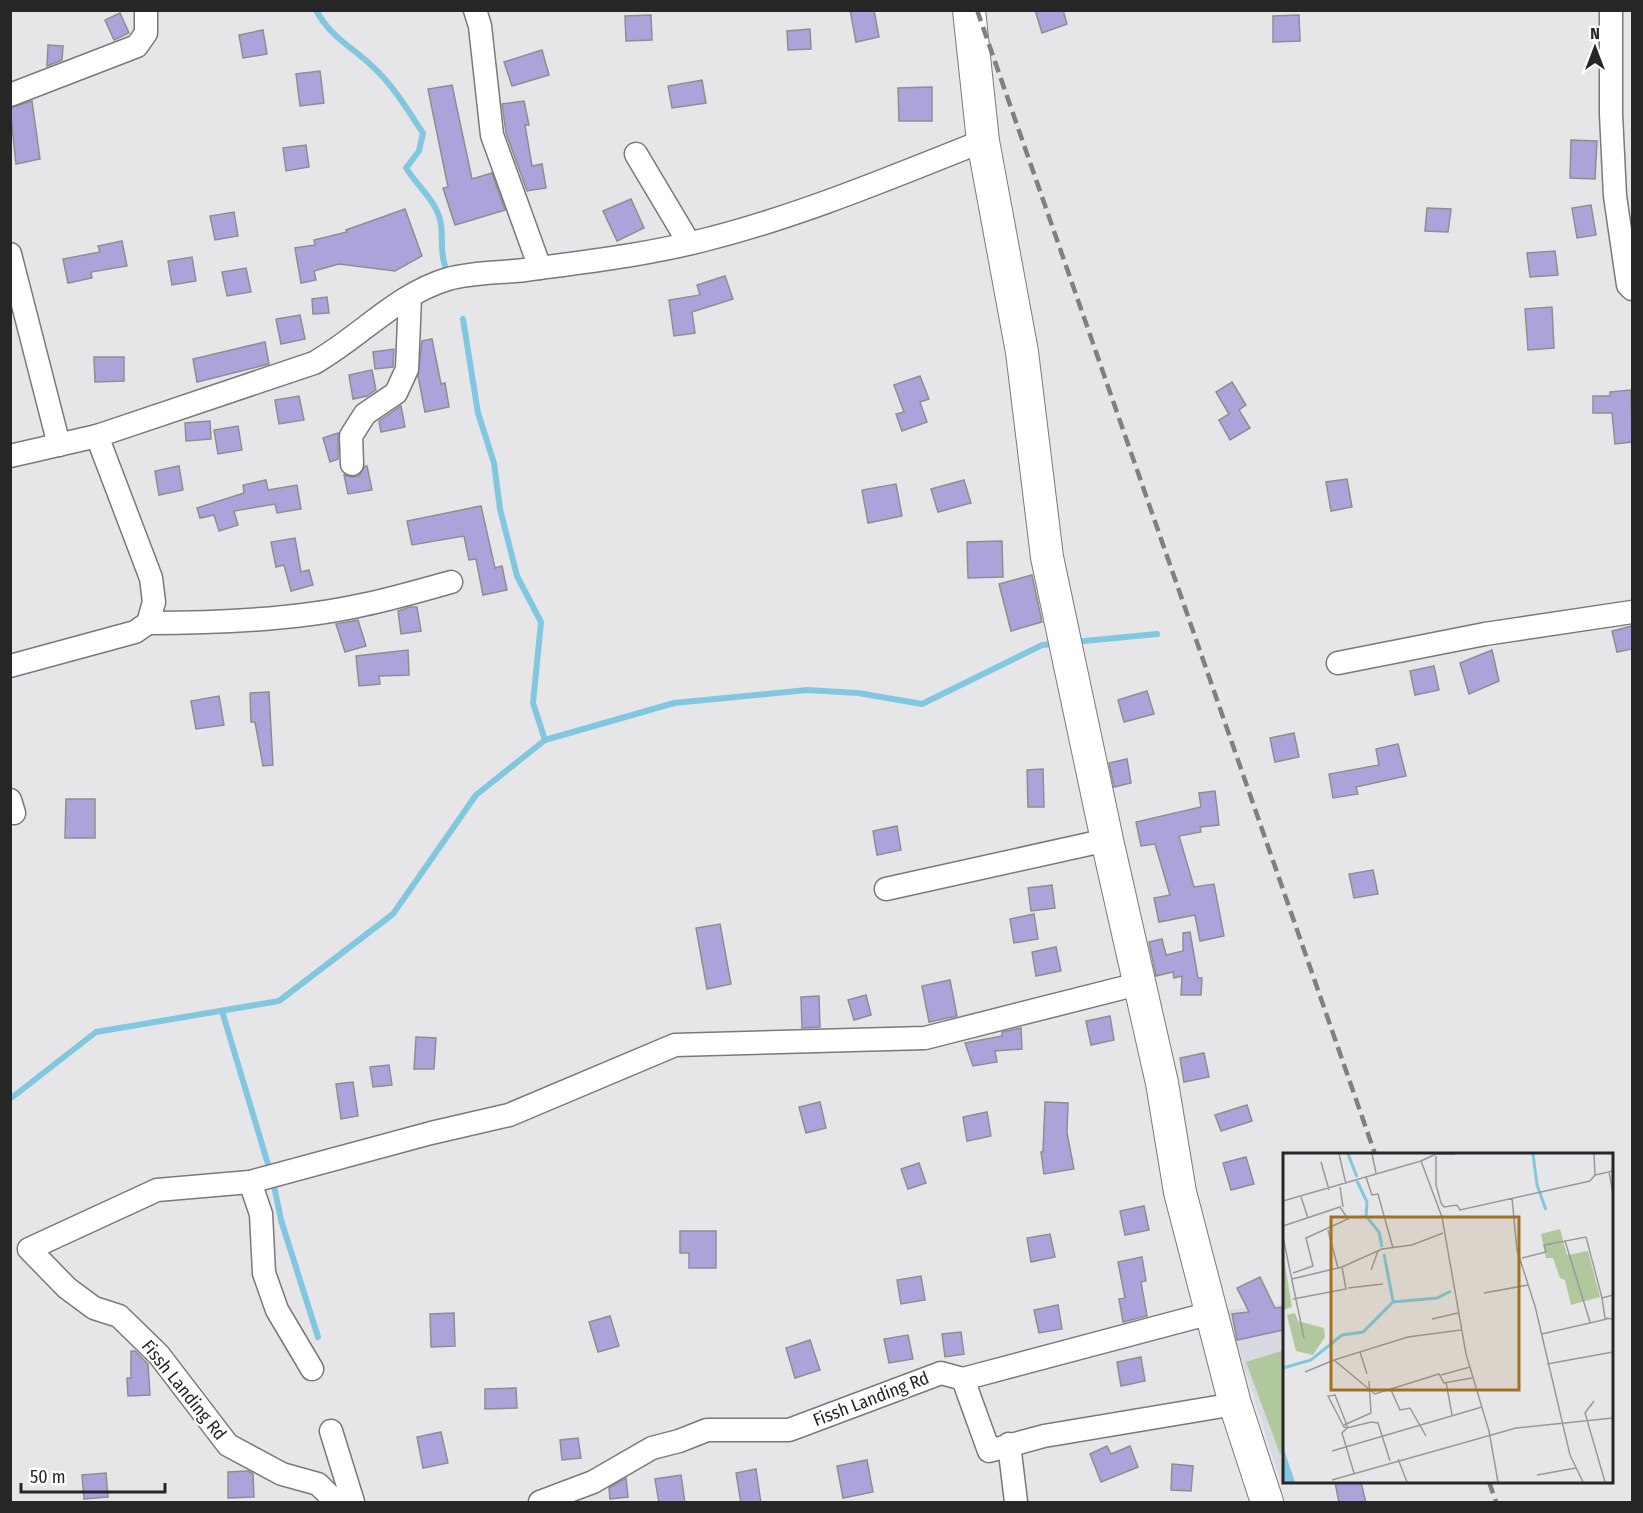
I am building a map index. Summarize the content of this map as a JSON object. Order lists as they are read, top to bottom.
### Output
{
  "streets": {
    "street": ["Fissh Landing Rd"]
  },
  "scale_bar": "50 m",
  "north": "top"
}
